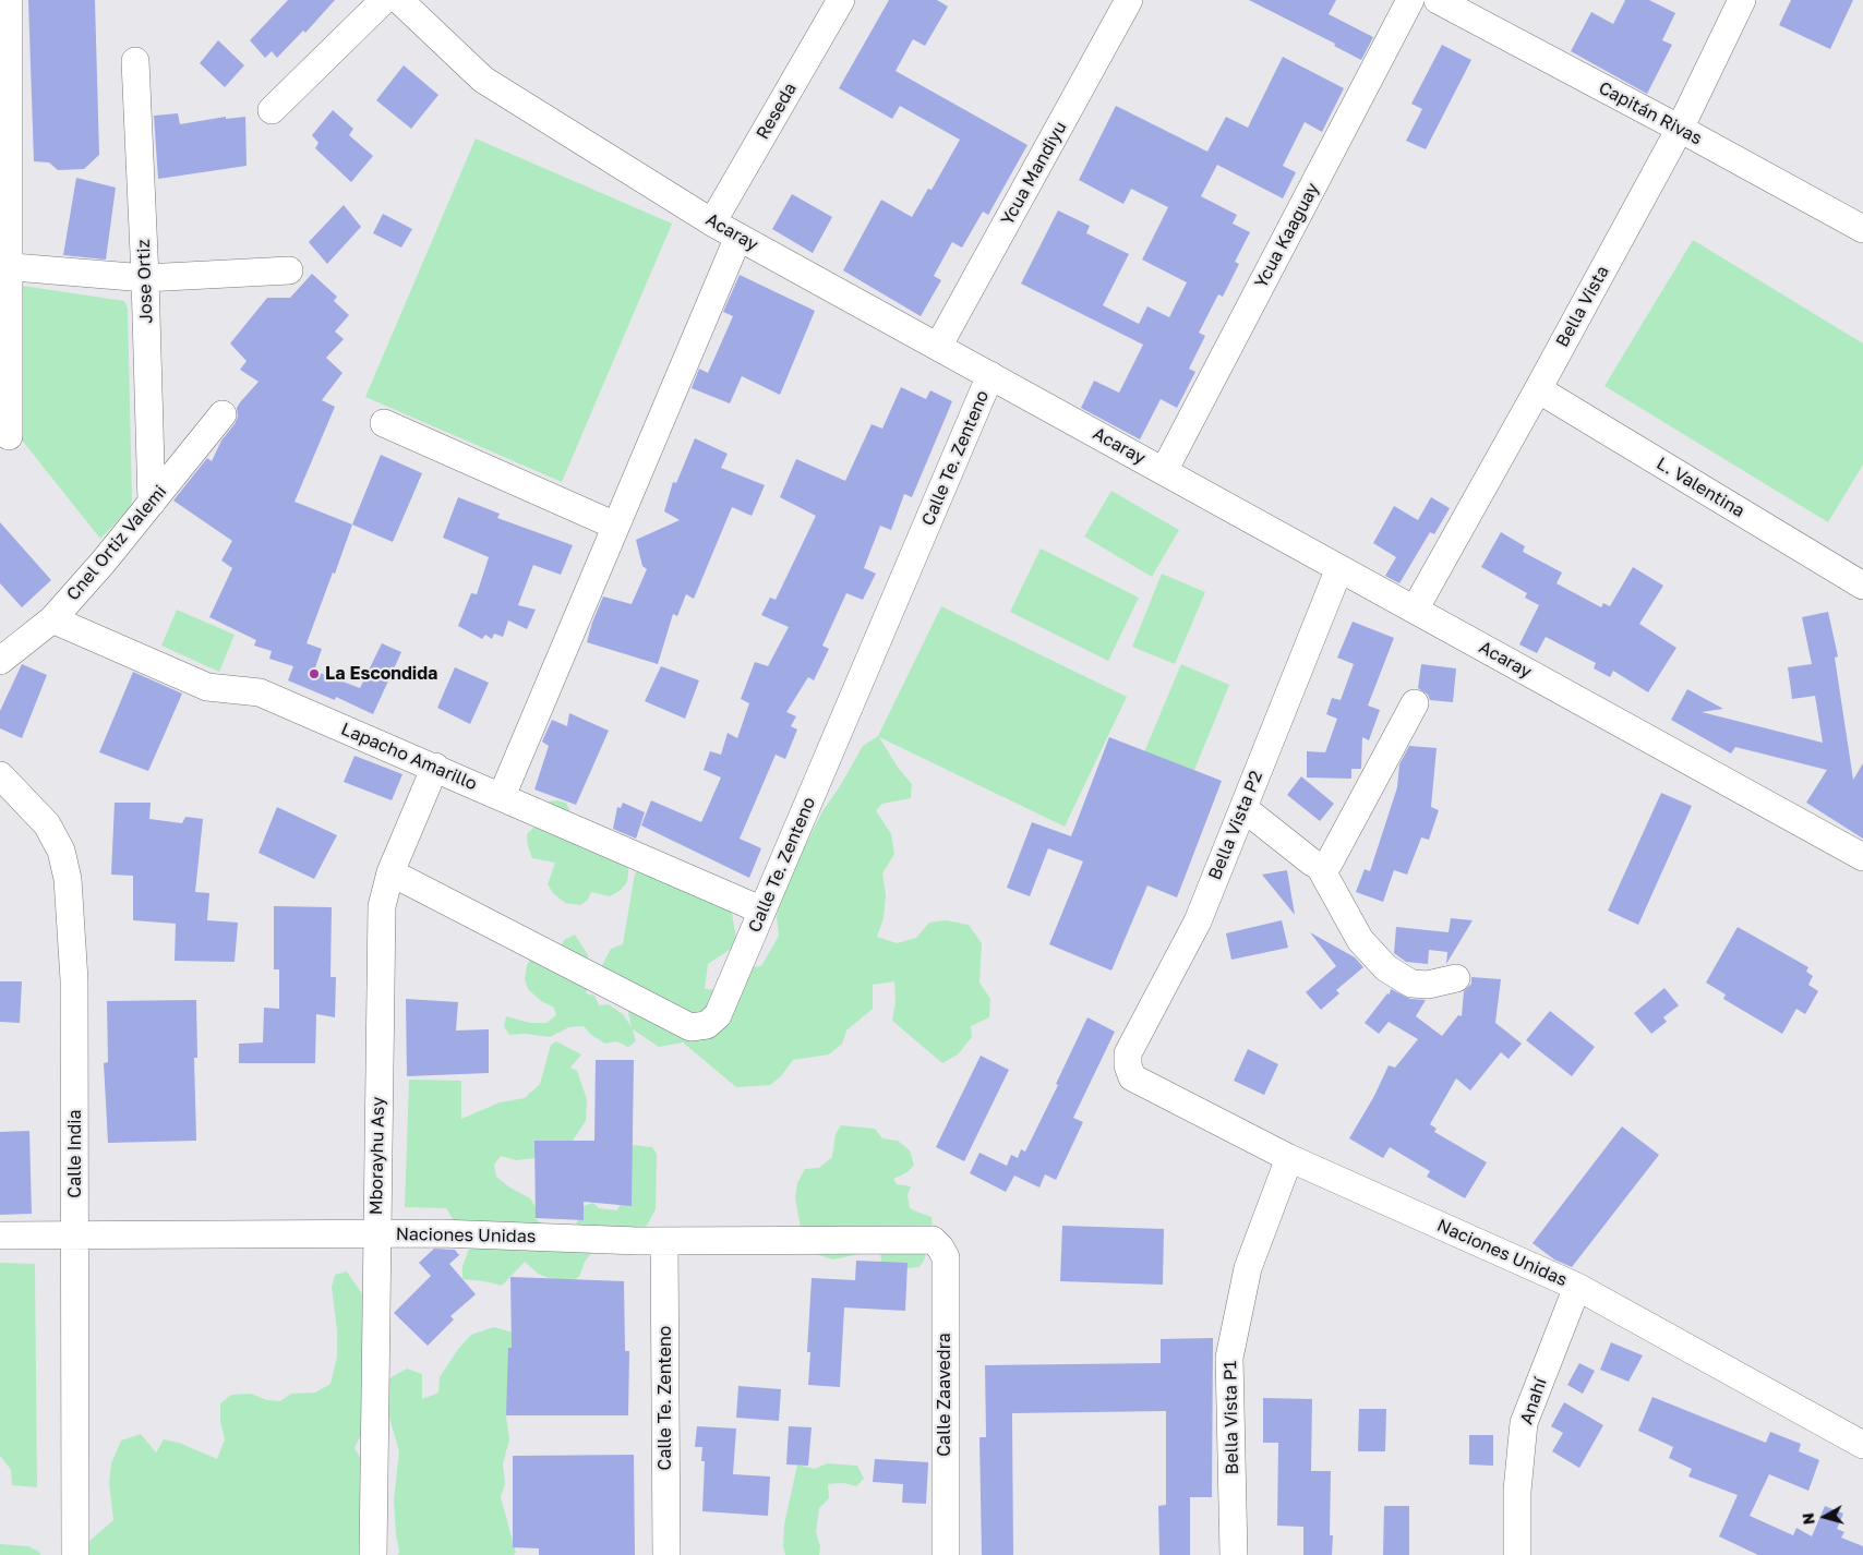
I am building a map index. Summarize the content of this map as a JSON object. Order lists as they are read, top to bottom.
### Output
{
  "streets": {
    "street": [
      "Reseda",
      "Capitán Rivas",
      "Ycua Mandiyu",
      "Acaray",
      "Ycua Kaaguay",
      "Jose Ortiz",
      "Bella Vista",
      "Calle Te. Zenteno",
      "L. Valentina",
      "Cnel Ortiz Valemi",
      "Lapacho Amarillo",
      "Bella Vista P2",
      "Calle India",
      "Mborayhu Asy",
      "Naciones Unidas",
      "Calle Zaavedra",
      "Anahí",
      "Bella Vista P1"
    ]
  },
  "crossings": [
    ["Reseda", "Acaray"],
    ["Capitán Rivas", "Bella Vista"],
    ["Ycua Mandiyu", "Acaray"],
    ["Acaray", "Ycua Kaaguay"],
    ["Acaray", "Bella Vista"],
    ["Acaray", "Calle Te. Zenteno"],
    ["Acaray", "Bella Vista P2"],
    ["Jose Ortiz", "Cnel Ortiz Valemi"],
    ["Bella Vista", "L. Valentina"],
    ["Calle Te. Zenteno", "Lapacho Amarillo"],
    ["Calle Te. Zenteno", "Mborayhu Asy"],
    ["Calle Te. Zenteno", "Naciones Unidas"],
    ["Cnel Ortiz Valemi", "Lapacho Amarillo"],
    ["Lapacho Amarillo", "Mborayhu Asy"],
    ["Bella Vista P2", "Naciones Unidas"],
    ["Calle India", "Naciones Unidas"],
    ["Mborayhu Asy", "Naciones Unidas"],
    ["Naciones Unidas", "Calle Zaavedra"],
    ["Naciones Unidas", "Anahí"],
    ["Naciones Unidas", "Bella Vista P1"]
  ],
  "places": ["La Escondida"],
  "north": "left"
}
